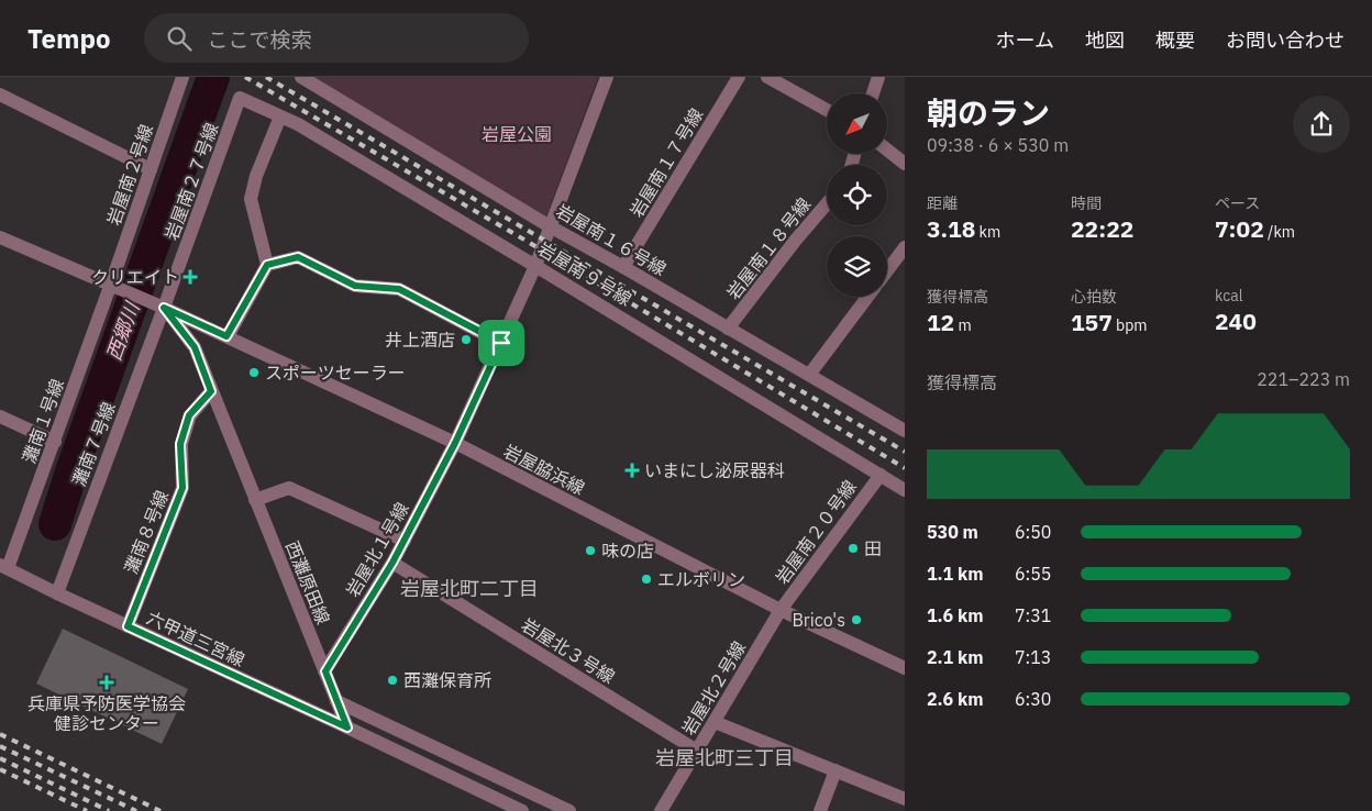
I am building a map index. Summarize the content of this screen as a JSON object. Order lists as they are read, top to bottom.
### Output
{
  "streets": {
    "street": [
      "岩屋南１７号線",
      "岩屋南２号線",
      "岩屋南２７号線",
      "岩屋南１６号線",
      "岩屋南１８号線",
      "岩屋南９号線",
      "灘南１号線",
      "灘南７号線",
      "岩屋脇浜線",
      "灘南８号線",
      "岩屋南２０号線",
      "岩屋北１号線",
      "西灘原田線",
      "六甲道三宮線",
      "岩屋北３号線",
      "岩屋北２号線"
    ]
  },
  "crossings": [
    ["岩屋南１７号線", "岩屋南１６号線"],
    ["岩屋南２号線", "灘南１号線"],
    ["岩屋南２号線", "岩屋脇浜線"],
    ["岩屋南２７号線", "岩屋南９号線"],
    ["岩屋南２７号線", "灘南７号線"],
    ["岩屋南２７号線", "岩屋脇浜線"],
    ["岩屋南２７号線", "西灘原田線"],
    ["岩屋南１６号線", "岩屋南１８号線"],
    ["岩屋南１６号線", "岩屋北１号線"],
    ["岩屋南９号線", "岩屋南２０号線"],
    ["岩屋南９号線", "岩屋北１号線"],
    ["灘南１号線", "岩屋脇浜線"],
    ["灘南１号線", "六甲道三宮線"],
    ["灘南７号線", "岩屋脇浜線"],
    ["灘南７号線", "西灘原田線"],
    ["灘南７号線", "六甲道三宮線"],
    ["岩屋脇浜線", "岩屋南２０号線"],
    ["岩屋脇浜線", "岩屋北１号線"],
    ["岩屋脇浜線", "西灘原田線"],
    ["岩屋脇浜線", "岩屋北２号線"],
    ["灘南８号線", "西灘原田線"],
    ["灘南８号線", "六甲道三宮線"],
    ["岩屋南２０号線", "岩屋北２号線"],
    ["岩屋北１号線", "西灘原田線"],
    ["岩屋北１号線", "岩屋北３号線"],
    ["西灘原田線", "六甲道三宮線"],
    ["岩屋北３号線", "岩屋北２号線"]
  ],
  "districts": ["岩屋北町二丁目", "岩屋北町三丁目"],
  "water": ["西郷川"],
  "parks": ["岩屋公園"],
  "places": {
    "health": ["クリエイト", "いまにし泌尿器科", "兵庫県予防医学協会 健診センター"],
    "other": [
      "井上酒店",
      "スポーツセーラー",
      "田",
      "味の店",
      "エルボリン",
      "Brico's",
      "西灘保育所"
    ]
  },
  "north": "bottom left",
  "page": {
    "header": "Tempo",
    "search": "ここで検索",
    "nav": [
      "ホーム",
      "地図",
      "概要",
      "お問い合わせ"
    ],
    "heading": ["朝のラン", "09:38 · 6 × 530 m"],
    "stats": [
      ["距離", "3.18 km"],
      ["時間", "22:22"],
      ["ペース", "7:02 /km"],
      ["獲得標高", "12 m"],
      ["心拍数", "157 bpm"],
      ["kcal", "240"]
    ],
    "chart": ["獲得標高", "221–223 m"],
    "list": [
      {
        "name": "530 m",
        "note": "6:50"
      },
      {
        "name": "1.1 km",
        "note": "6:55"
      },
      {
        "name": "1.6 km",
        "note": "7:31"
      },
      {
        "name": "2.1 km",
        "note": "7:13"
      },
      {
        "name": "2.6 km",
        "note": "6:30"
      }
    ]
  }
}
